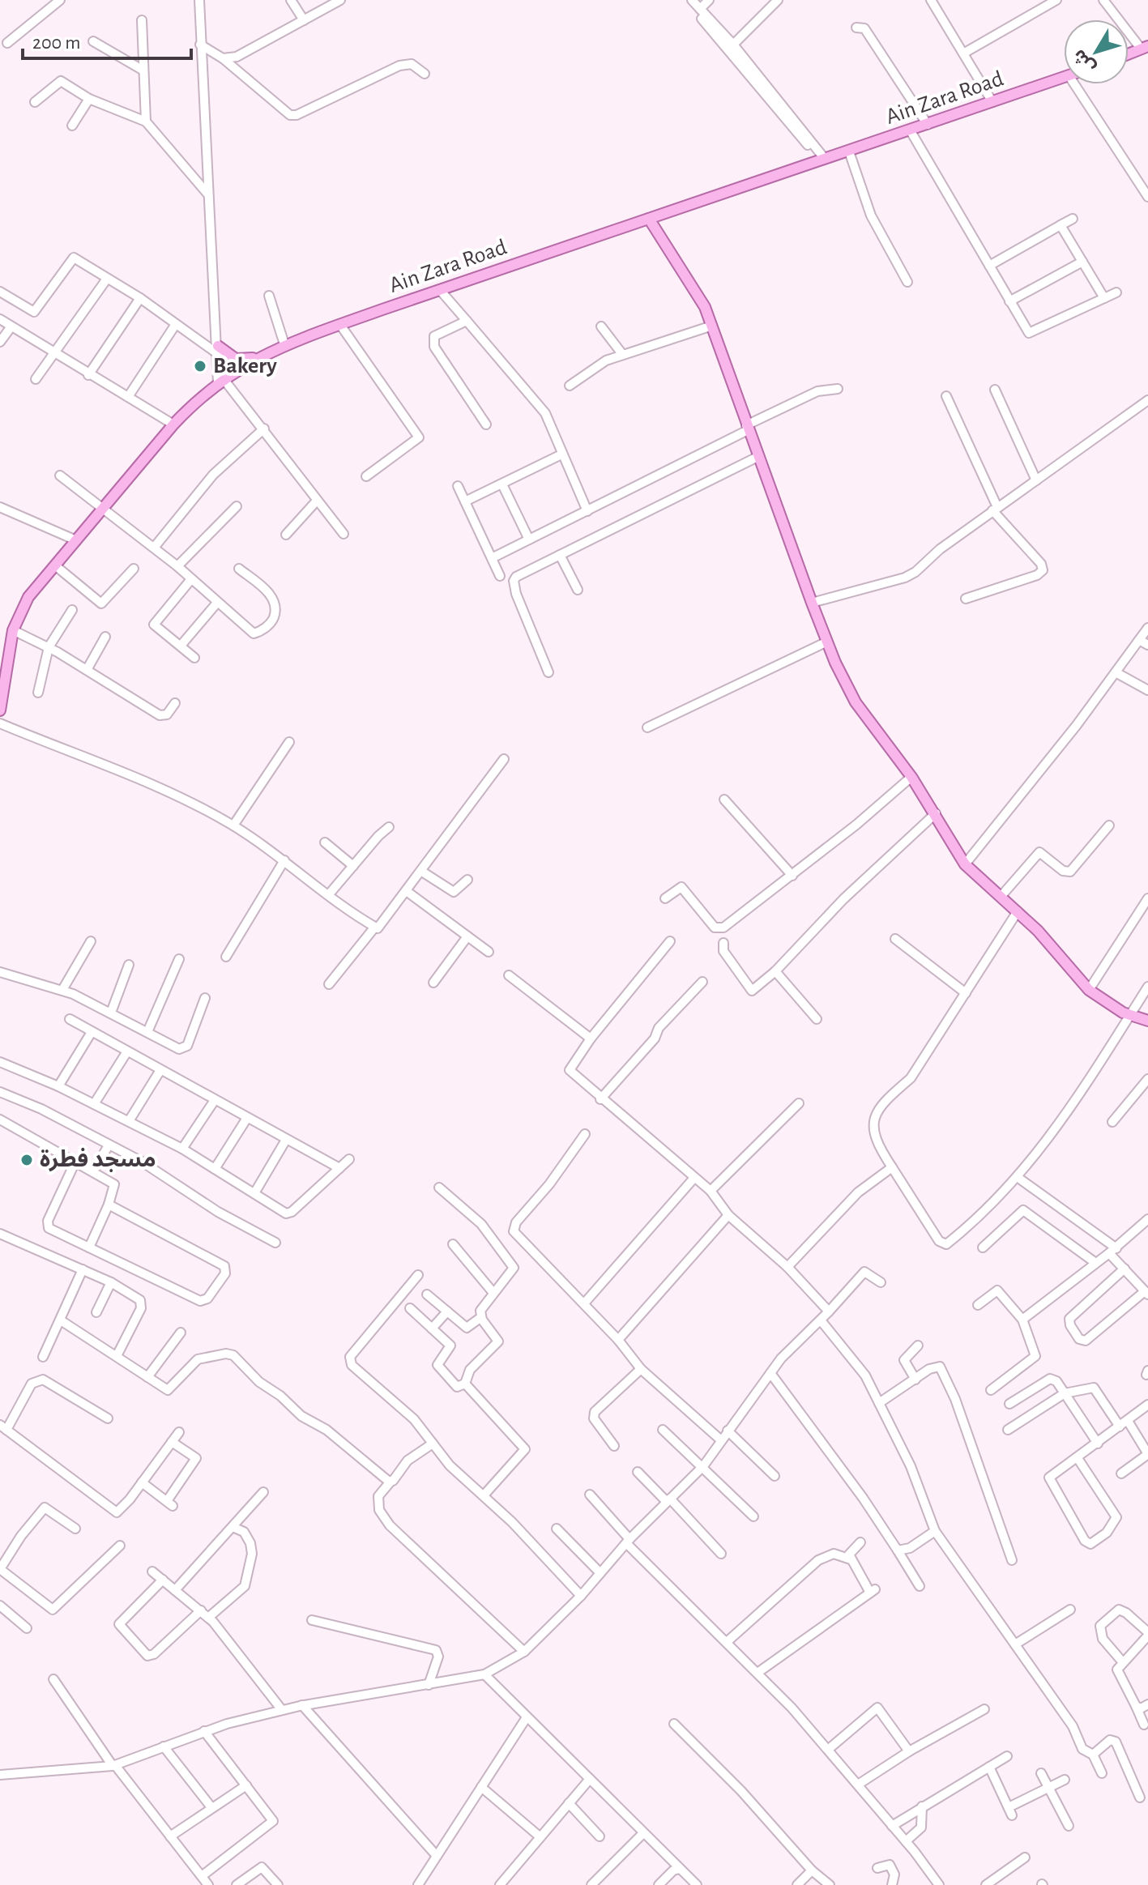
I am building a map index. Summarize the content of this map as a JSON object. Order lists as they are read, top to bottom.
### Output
{
  "streets": {
    "main road": ["Ain Zara Road"]
  },
  "places": ["Bakery", "مسجد فطرة"],
  "scale_bar": "200 m",
  "north": "bottom left"
}
